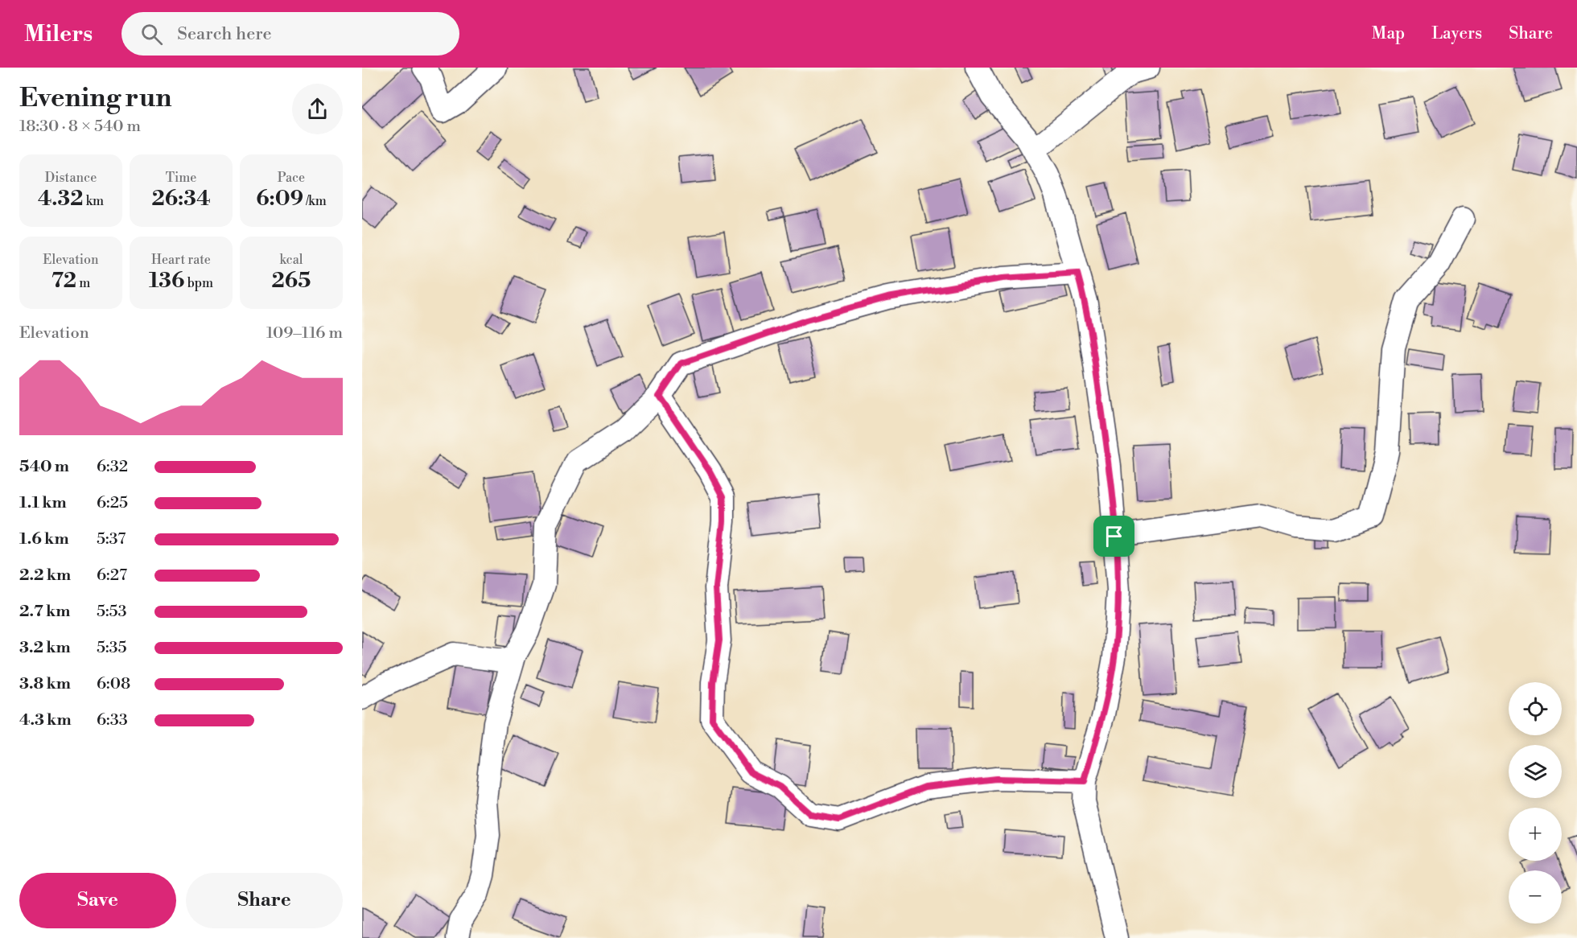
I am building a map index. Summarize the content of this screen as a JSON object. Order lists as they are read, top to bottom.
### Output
{
  "page": {
    "header": "Milers",
    "search": "Search here",
    "nav": ["Map", "Layers", "Share"],
    "heading": ["Evening run", "18:30 · 8 × 540 m"],
    "stats": [
      ["Distance", "4.32 km"],
      ["Time", "26:34"],
      ["Pace", "6:09 /km"],
      ["Elevation", "72 m"],
      ["Heart rate", "136 bpm"],
      ["kcal", "265"]
    ],
    "chart": ["Elevation", "109–116 m"],
    "list": [
      {
        "name": "540 m",
        "note": "6:32"
      },
      {
        "name": "1.1 km",
        "note": "6:25"
      },
      {
        "name": "1.6 km",
        "note": "5:37"
      },
      {
        "name": "2.2 km",
        "note": "6:27"
      },
      {
        "name": "2.7 km",
        "note": "5:53"
      },
      {
        "name": "3.2 km",
        "note": "5:35"
      },
      {
        "name": "3.8 km",
        "note": "6:08"
      },
      {
        "name": "4.3 km",
        "note": "6:33"
      }
    ],
    "map_buttons": ["+", "−"],
    "buttons": ["Save", "Share"]
  }
}
